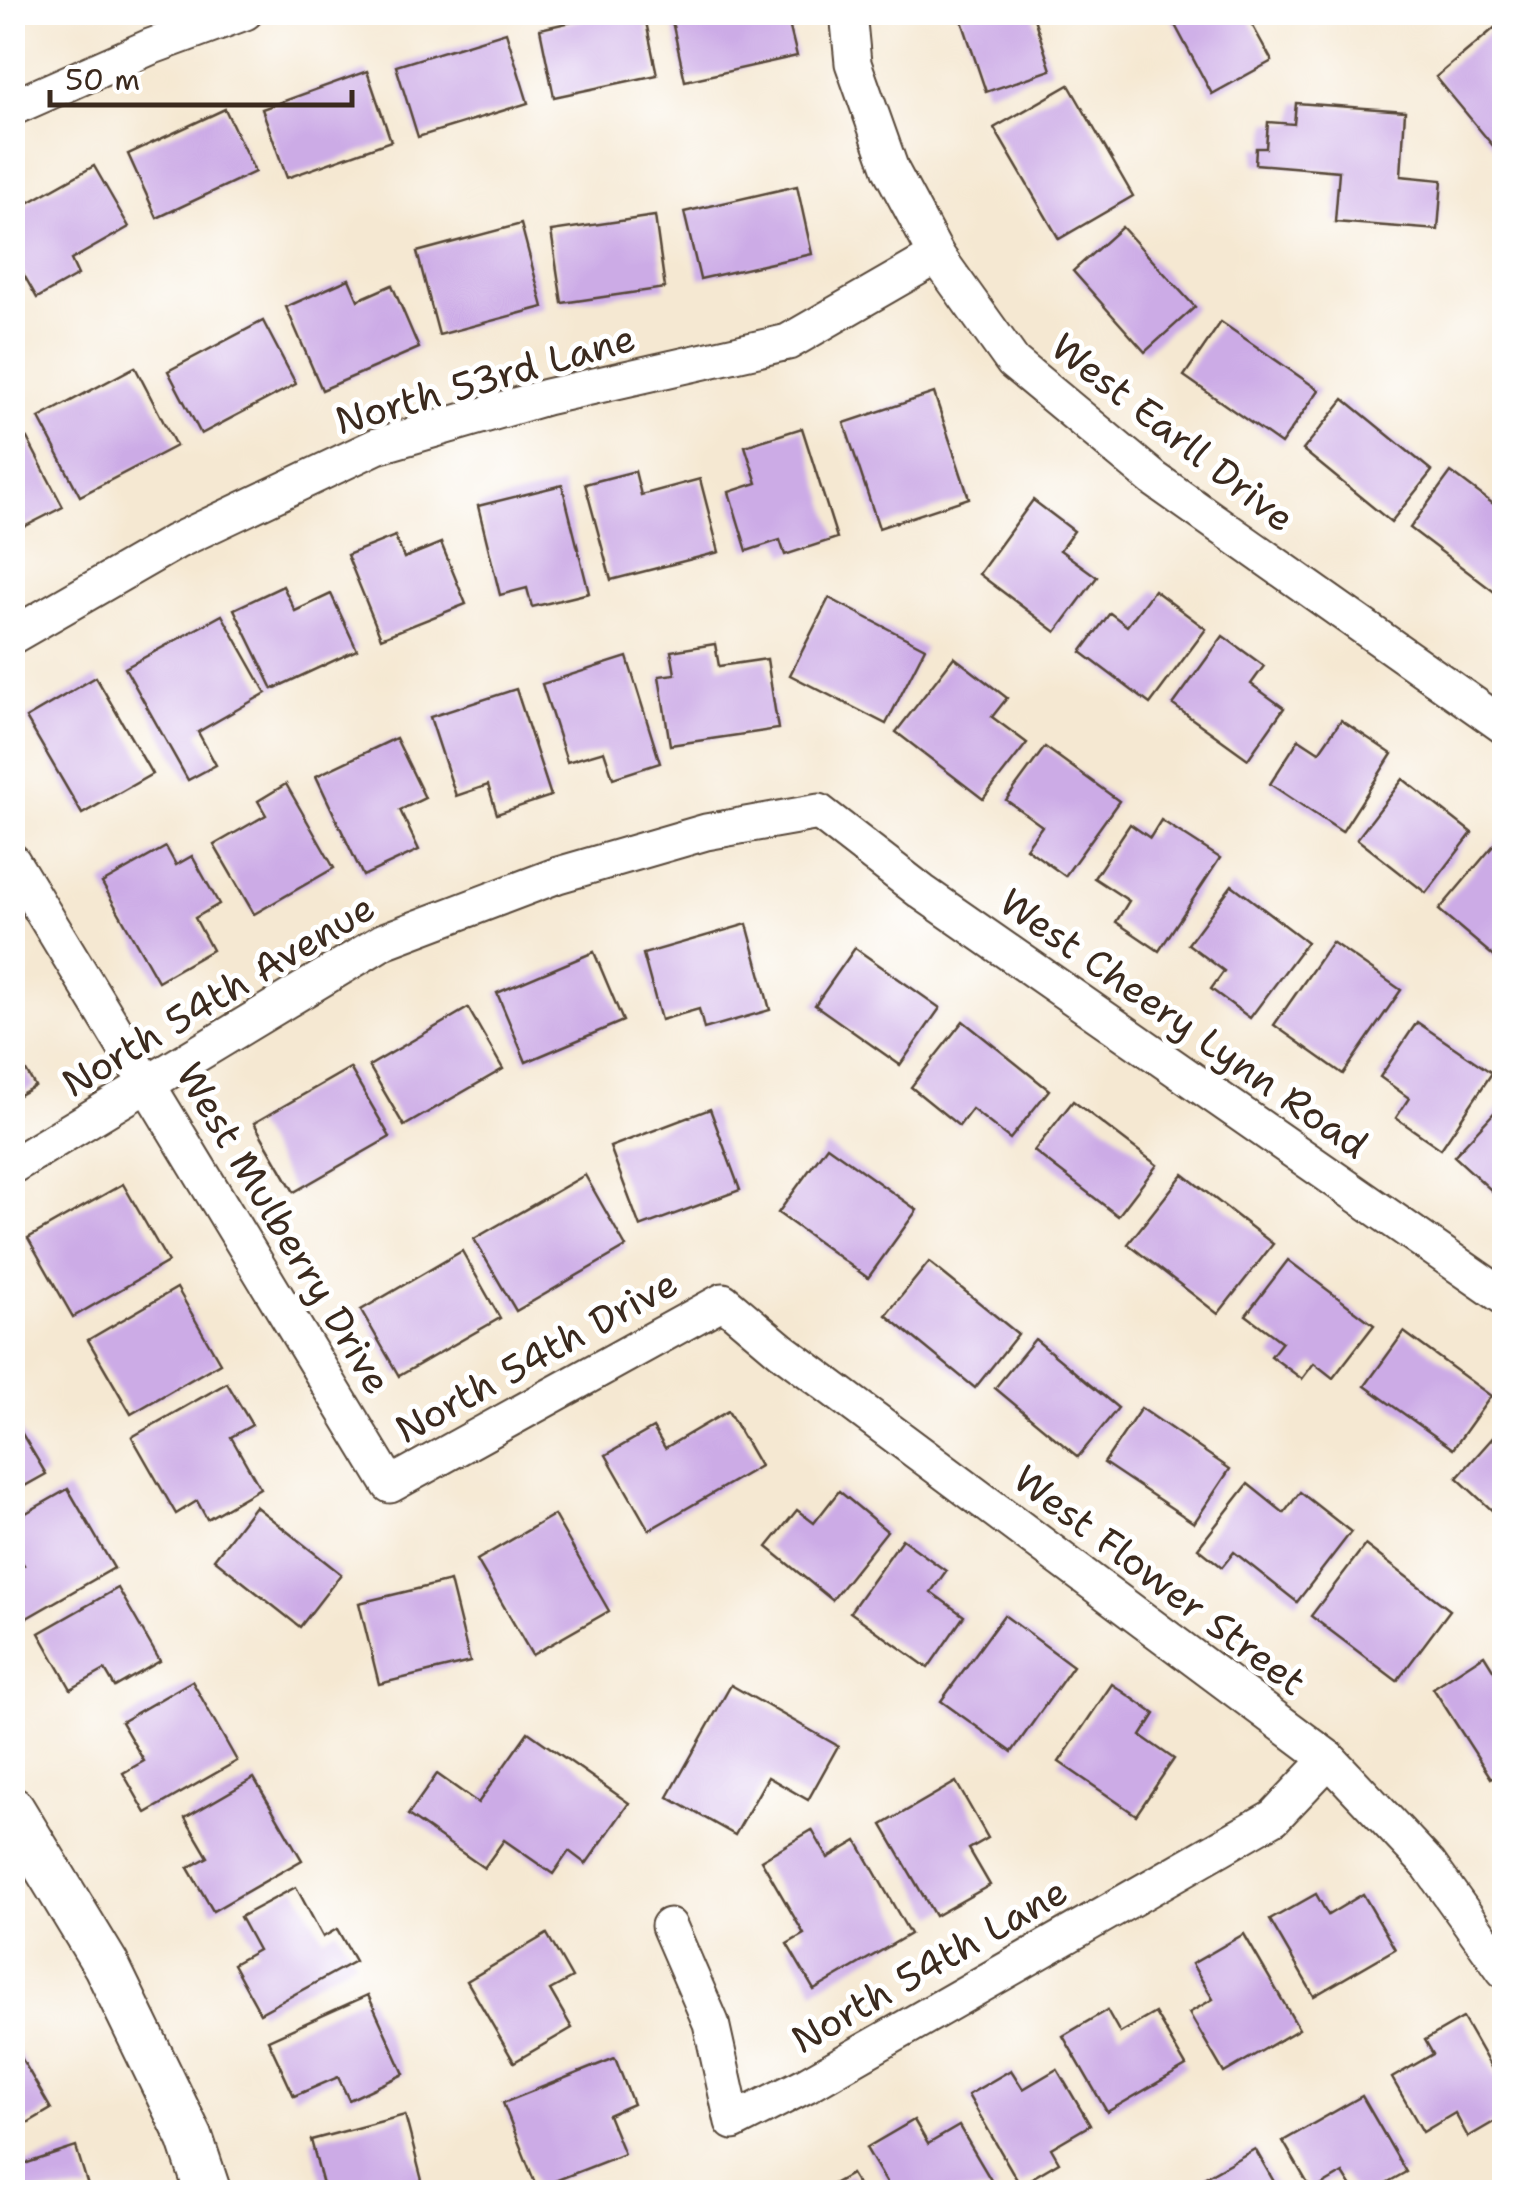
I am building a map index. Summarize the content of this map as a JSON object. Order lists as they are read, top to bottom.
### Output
{
  "streets": {
    "street": [
      "North 53rd Lane",
      "West Earll Drive",
      "North 54th Avenue",
      "West Cheery Lynn Road",
      "West Mulberry Drive",
      "North 54th Drive",
      "West Flower Street",
      "North 54th Lane"
    ]
  },
  "crossings": [
    ["North 53rd Lane", "West Earll Drive"],
    ["North 54th Avenue", "West Cheery Lynn Road"],
    ["North 54th Avenue", "West Mulberry Drive"],
    ["West Mulberry Drive", "North 54th Drive"],
    ["North 54th Drive", "West Flower Street"],
    ["West Flower Street", "North 54th Lane"]
  ],
  "scale_bar": "50 m"
}
